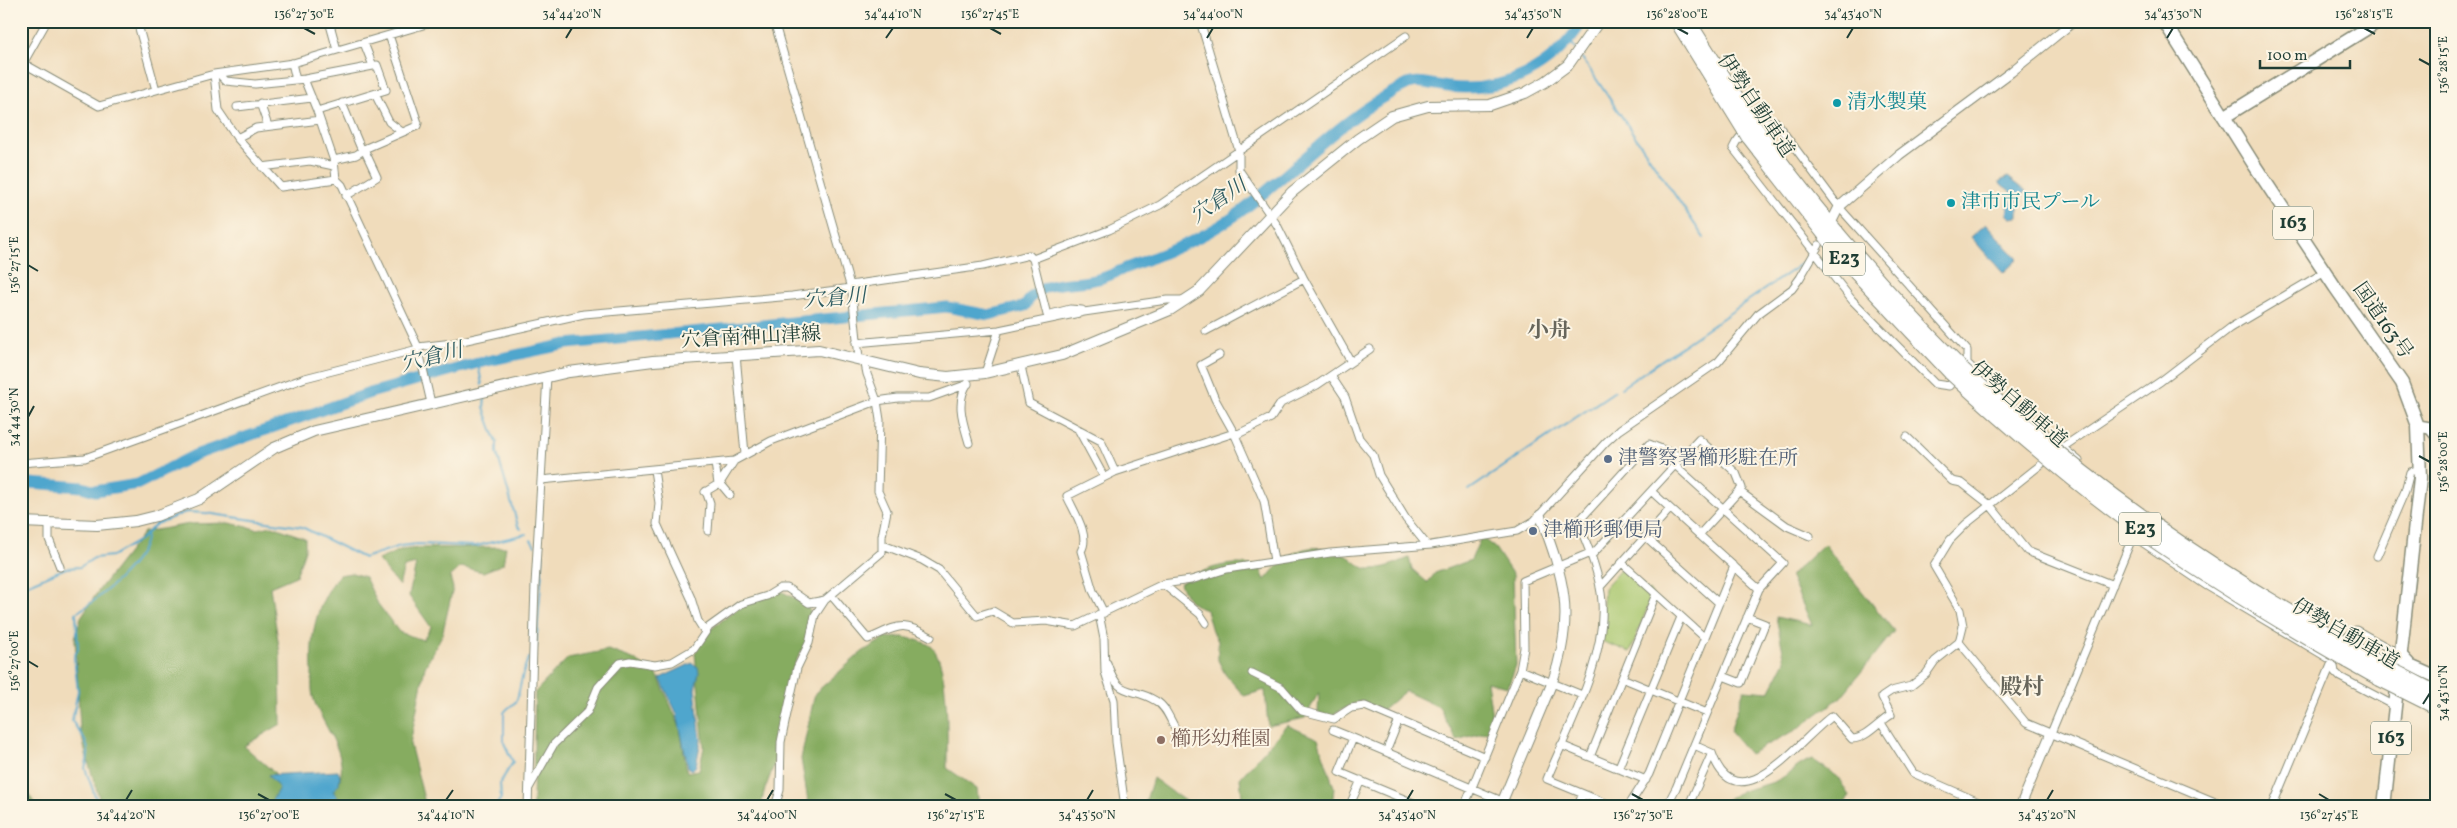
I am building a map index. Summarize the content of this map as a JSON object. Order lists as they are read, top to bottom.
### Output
{
  "streets": {
    "highway": [
      "伊勢自動車道",
      "163",
      "E23",
      "国道163号"
    ],
    "main road": ["穴倉南神山津線"]
  },
  "districts": ["小舟", "殿村"],
  "water": ["穴倉川"],
  "places": [
    "清水製菓",
    "津市市民プール",
    "津警察署櫛形駐在所",
    "津櫛形郵便局",
    "櫛形幼稚園"
  ],
  "scale_bar": "100 m",
  "coordinates": [
    "136°27'30\"E",
    "34°44'20\"N",
    "34°44'10\"N",
    "136°27'45\"E",
    "34°44'00\"N",
    "34°43'50\"N",
    "136°28'00\"E",
    "34°43'40\"N",
    "34°43'30\"N",
    "136°28'15\"E",
    "136°27'15\"E",
    "34°44'30\"N",
    "136°27'00\"E",
    "34°43'10\"N",
    "34°43'20\"N"
  ]
}
